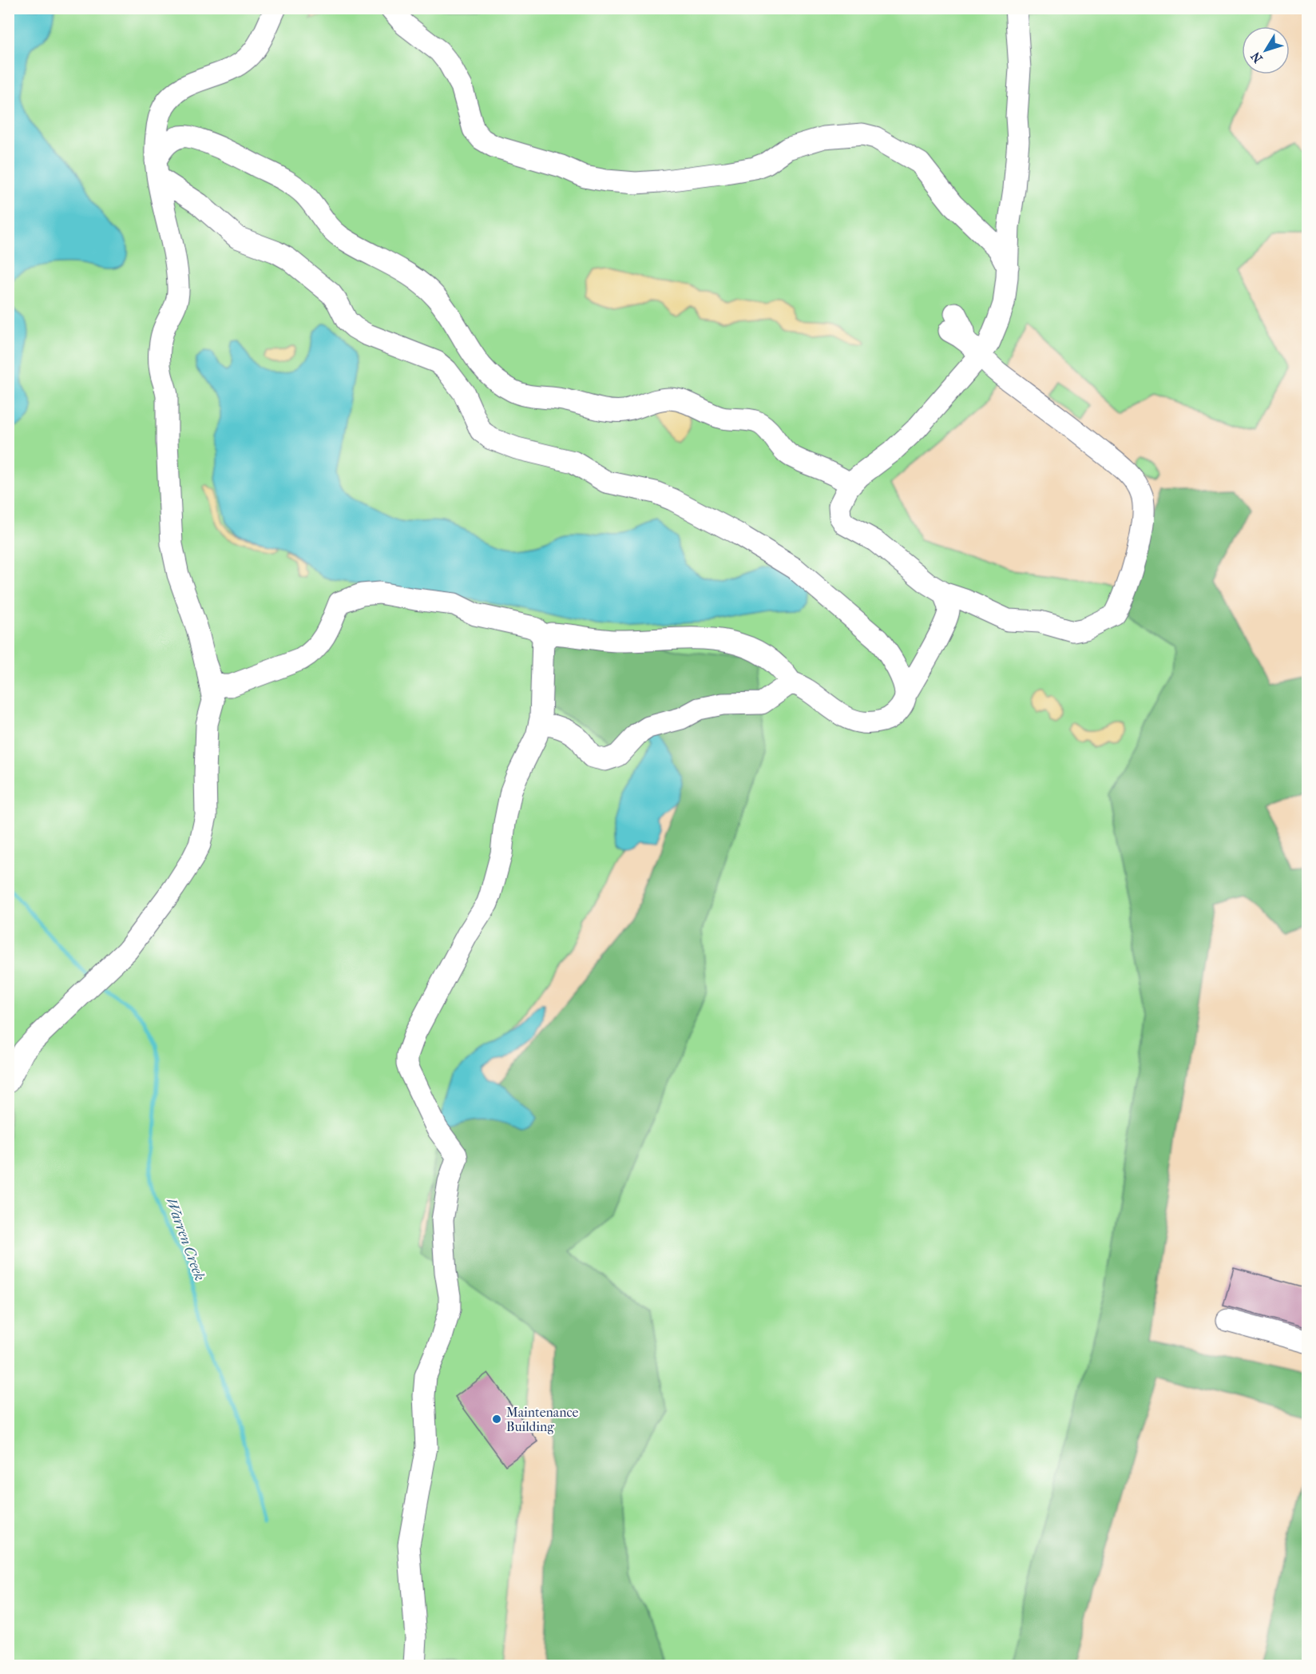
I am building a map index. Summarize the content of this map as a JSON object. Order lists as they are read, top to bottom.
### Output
{
  "water": ["Warren Creek"],
  "places": ["Maintenance Building"],
  "north": "bottom left"
}
